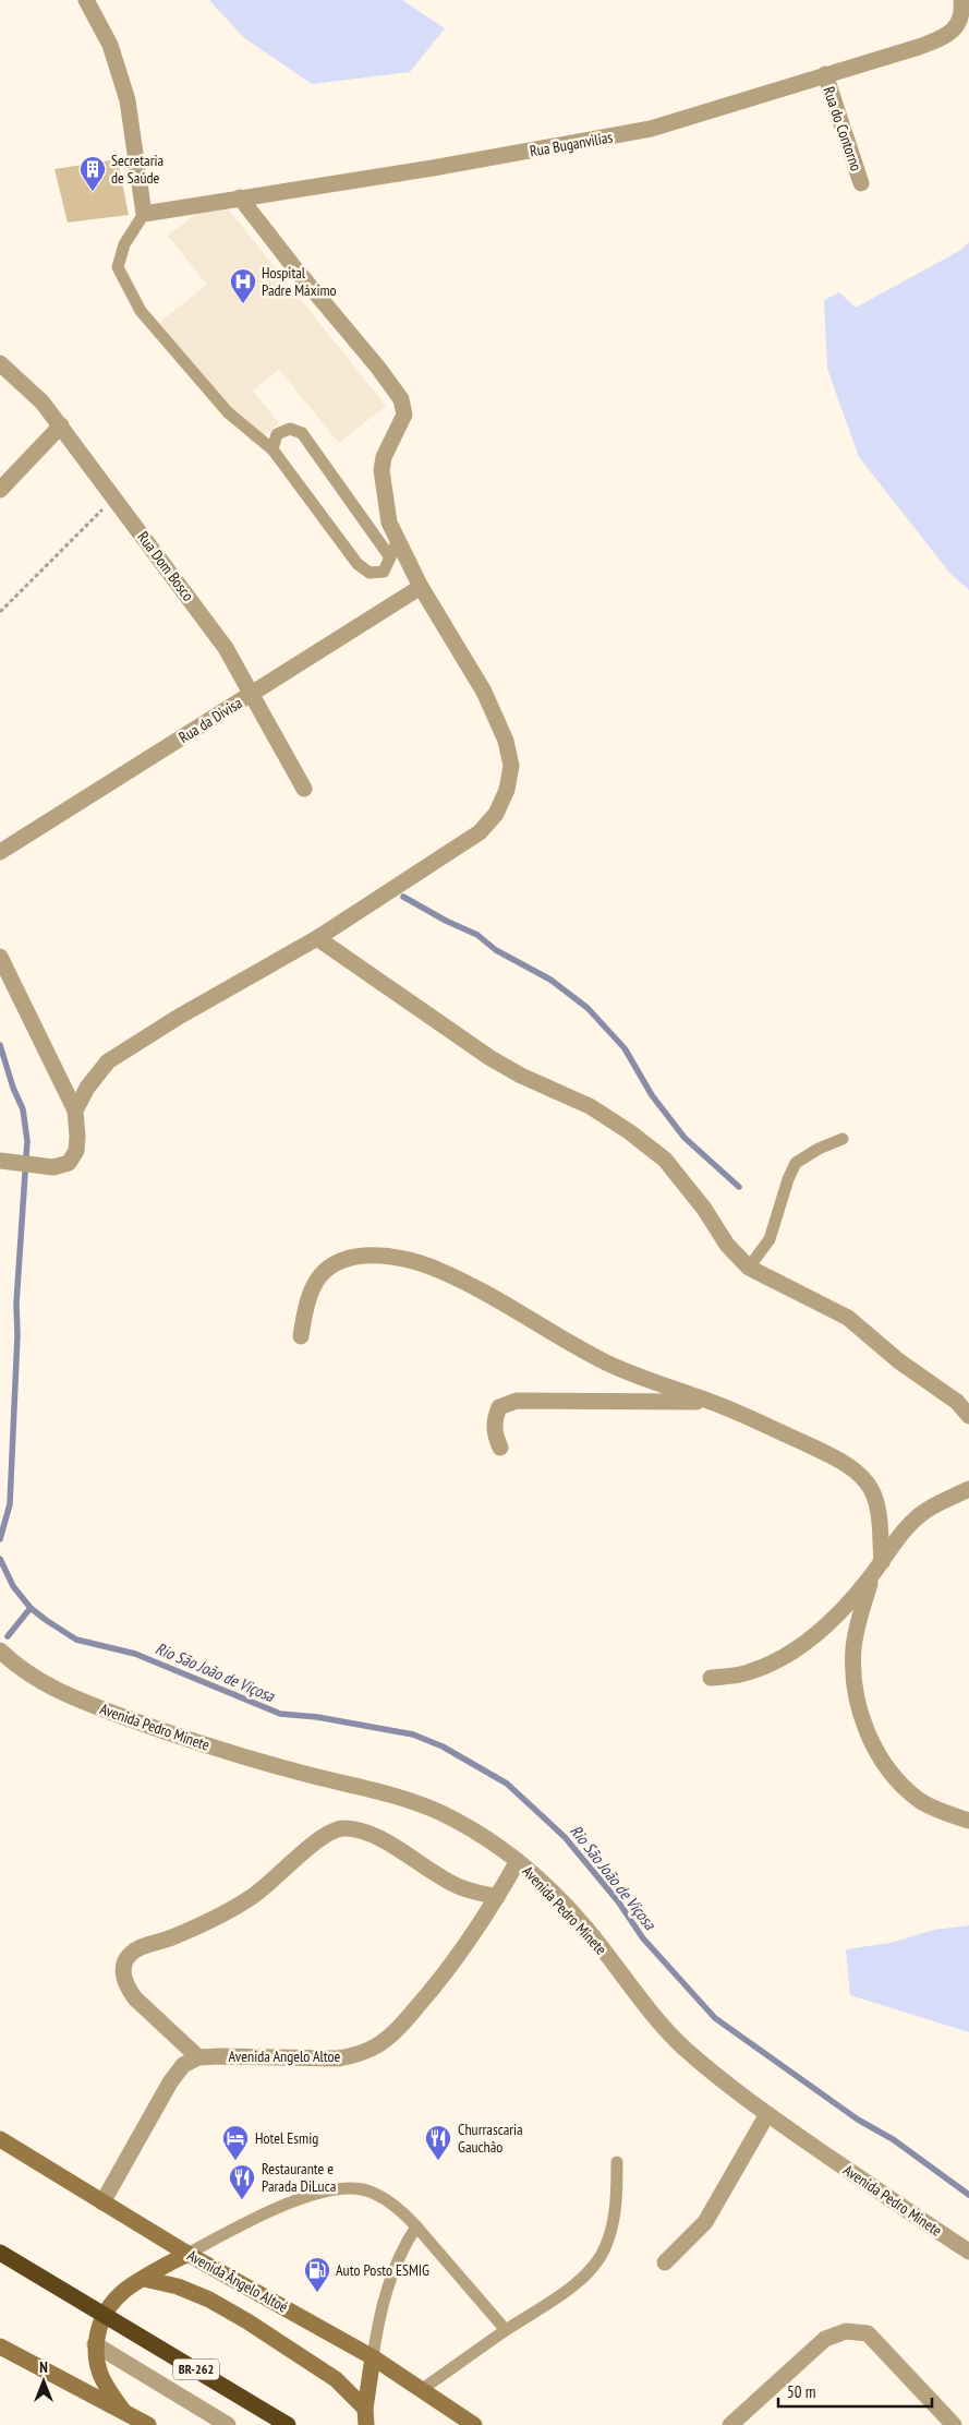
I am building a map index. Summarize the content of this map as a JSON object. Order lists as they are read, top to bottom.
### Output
{
  "streets": {
    "highway": ["BR-262"],
    "street": [
      "Rua do Contorno",
      "Rua Buganvilias",
      "Rua Dom Bosco",
      "Rua da Divisa",
      "Avenida Pedro Minete",
      "Avenida Angelo Altoe",
      "Avenida Ângelo Altoé"
    ]
  },
  "crossings": [
    ["Rua do Contorno", "Rua Buganvilias"],
    ["Rua Dom Bosco", "Rua da Divisa"],
    ["Avenida Pedro Minete", "Avenida Angelo Altoe"]
  ],
  "water": ["Rio São João de Viçosa"],
  "places": {
    "building": ["Secretaria de Saúde"],
    "hospital": ["Hospital Padre Máximo"],
    "hotel": ["Hotel Esmig"],
    "restaurant": ["Churrascaria Gauchão", "Restaurante e Parada DiLuca"],
    "fuel station": ["Auto Posto ESMIG"]
  },
  "scale_bar": "50 m",
  "north": "top"
}
